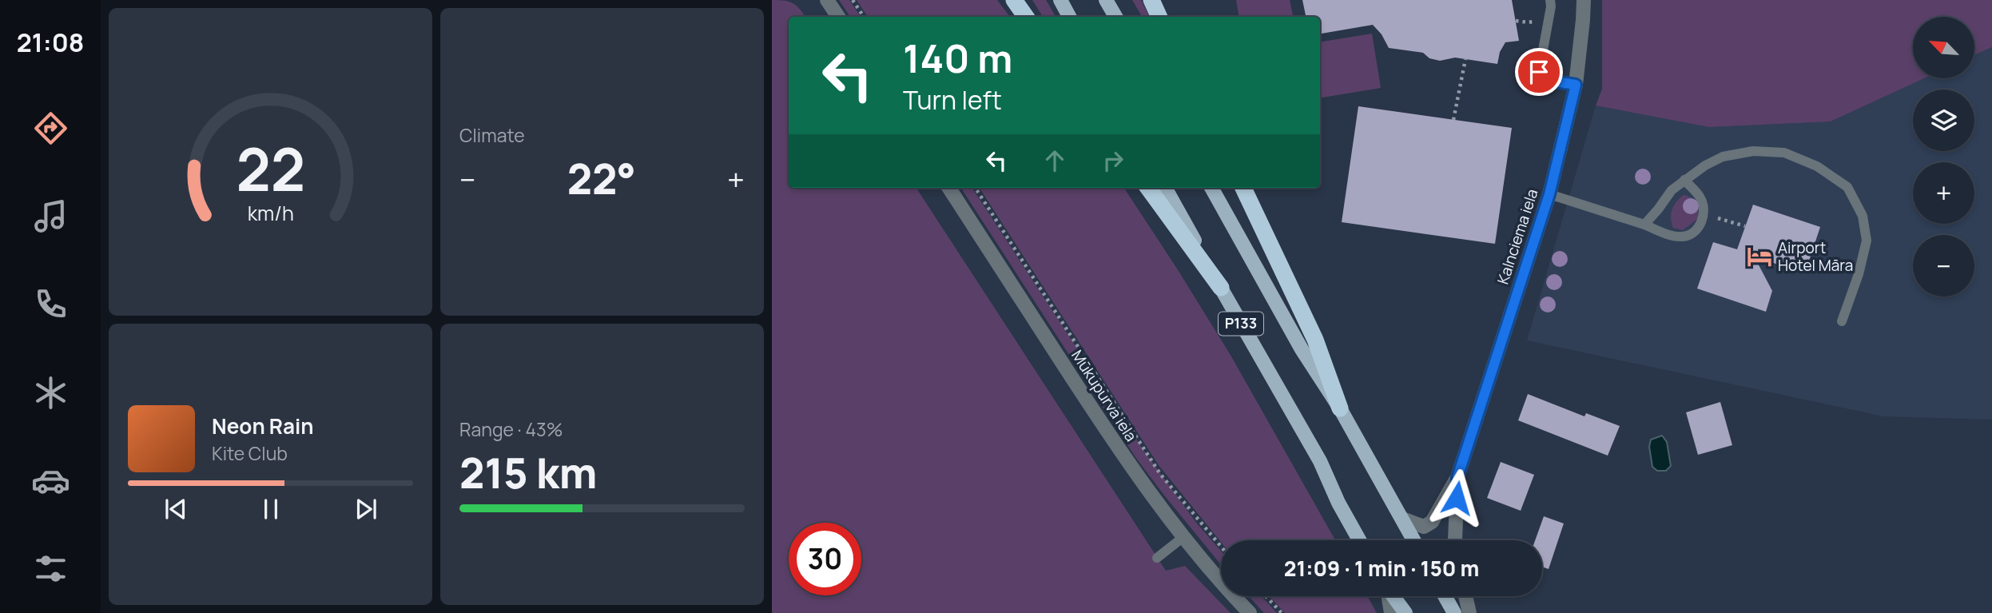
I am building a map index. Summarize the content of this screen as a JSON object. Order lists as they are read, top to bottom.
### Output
{
  "streets": {
    "main road": ["P133"],
    "street": ["Kalnciema iela", "Mūkupurva iela"]
  },
  "crossings": [
    ["Kalnciema iela", "P133"]
  ],
  "places": {
    "hotel": ["Airport Hotel Māra"]
  },
  "north": "top left",
  "page": {
    "tabs": "21:08",
    "tile": [
      "Climate",
      ["Range · 43%", "215 km"]
    ],
    "map_buttons": ["+", "−"],
    "turn": ["140 m", "Turn left"],
    "heat": ["−", "22°", "+"],
    "song": ["Neon Rain", "Kite Club"],
    "limit": "30",
    "trip": "21:09 · 1 min · 150 m",
    "gauge": ["22", "km/h"]
  }
}
